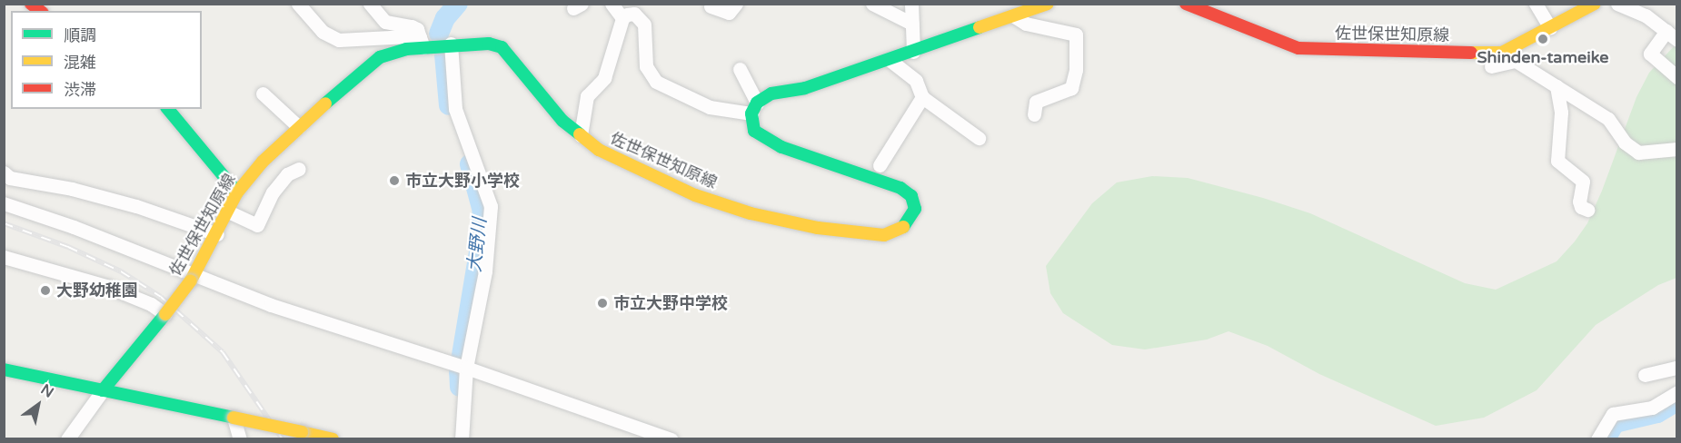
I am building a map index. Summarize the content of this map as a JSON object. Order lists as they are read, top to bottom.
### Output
{
  "streets": {
    "main road": ["佐世保世知原線"]
  },
  "water": ["大野川"],
  "places": [
    "Shinden-tameike",
    "市立大野小学校",
    "大野幼稚園",
    "市立大野中学校"
  ],
  "legend": ["順調", "混雑", "渋滞"],
  "north": "top right"
}
